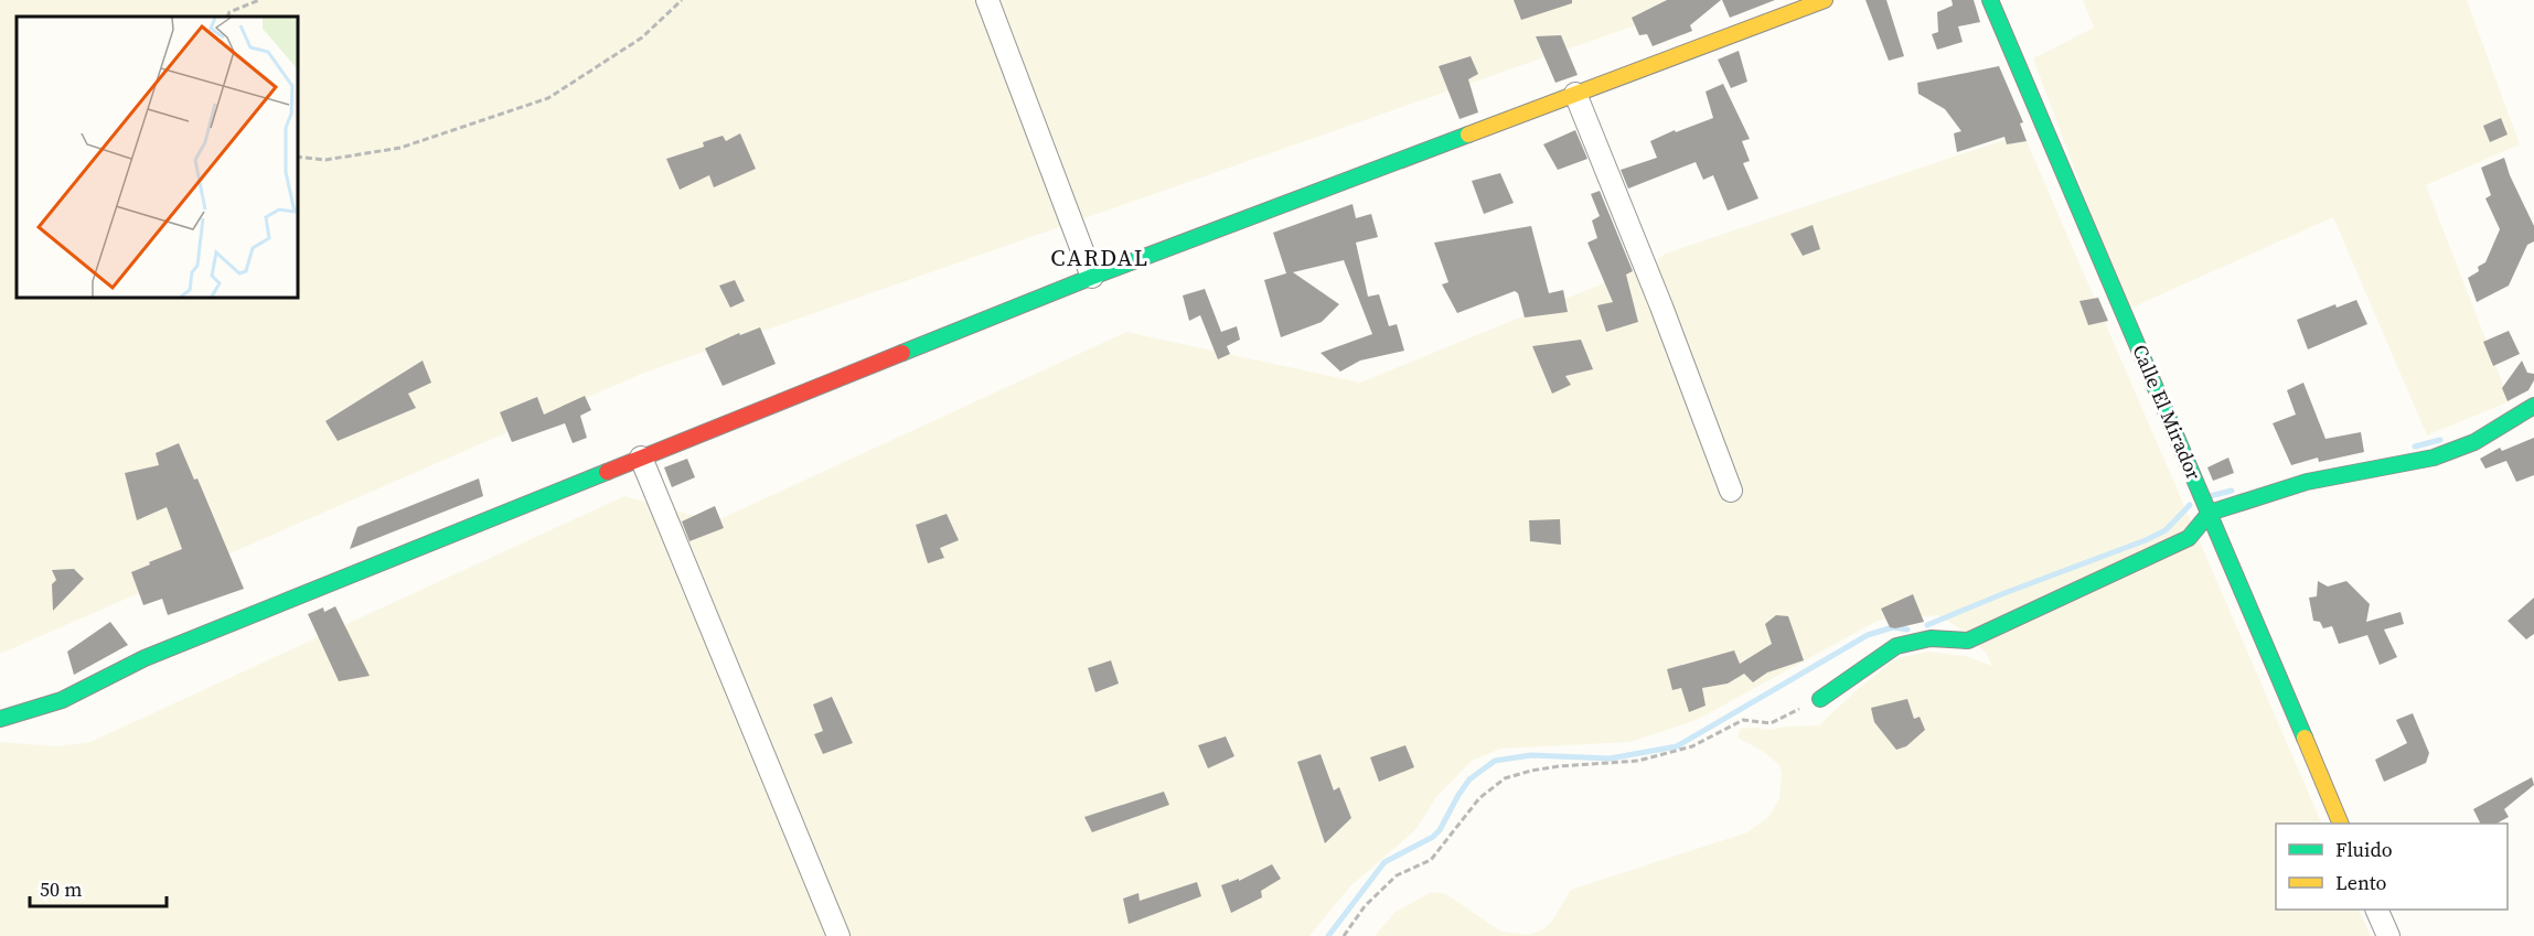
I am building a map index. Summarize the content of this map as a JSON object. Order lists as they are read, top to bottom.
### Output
{
  "streets": {
    "street": ["Calle El Mirador"]
  },
  "districts": ["CARDAL"],
  "legend": ["Fluido", "Lento"],
  "scale_bar": "50 m"
}
